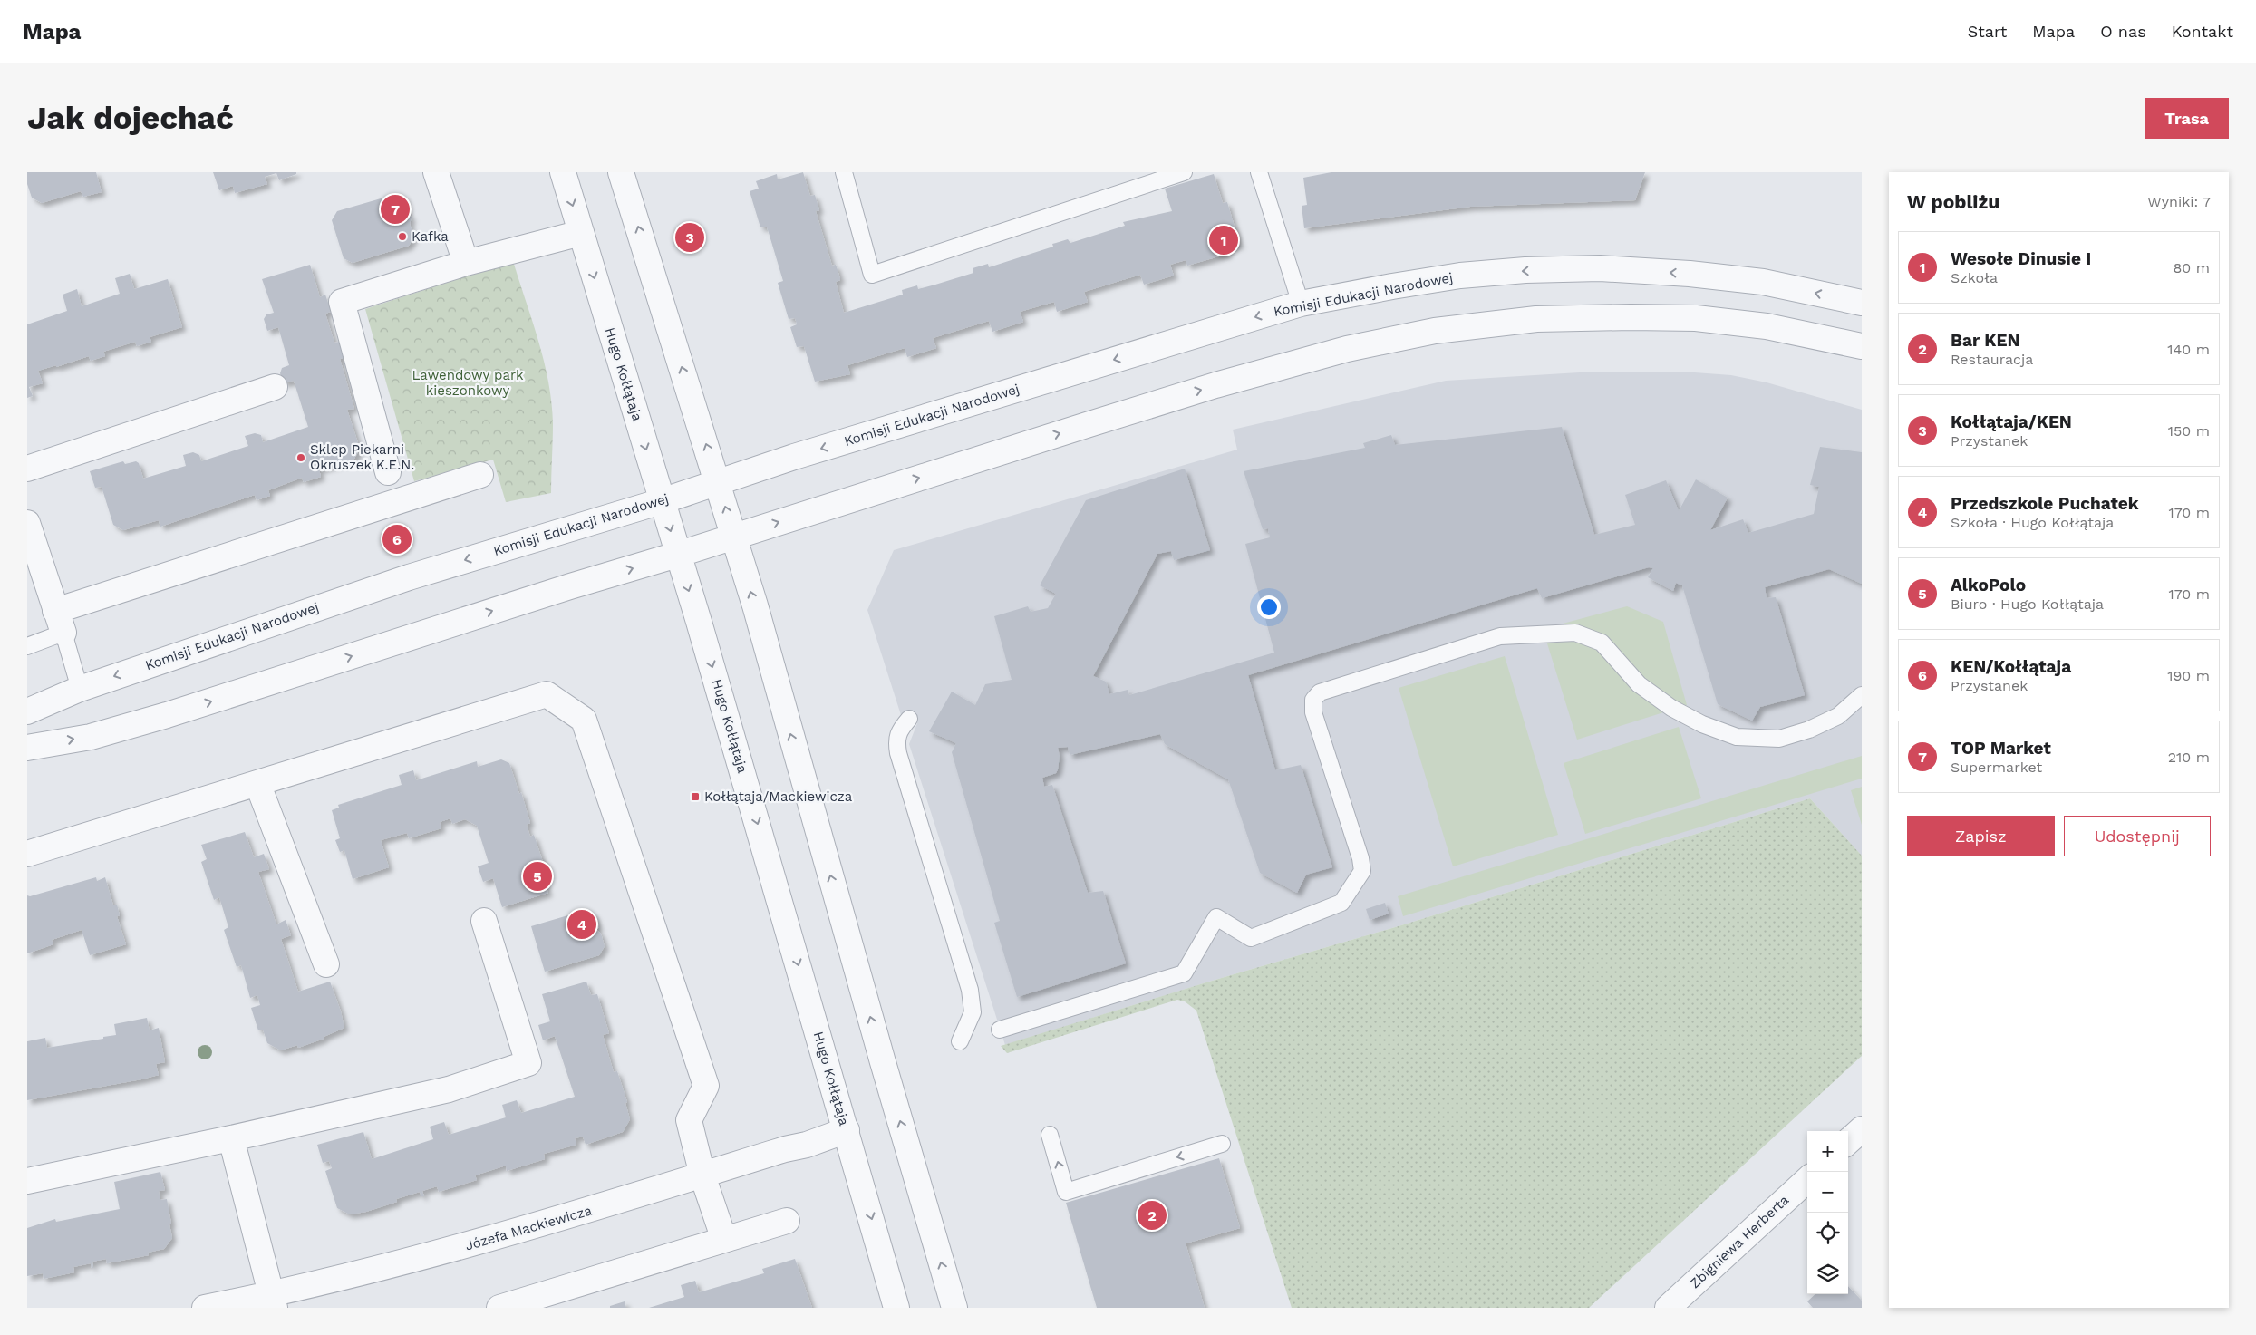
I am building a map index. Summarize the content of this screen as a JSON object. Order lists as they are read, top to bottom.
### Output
{
  "streets": {
    "street": [
      "Komisji Edukacji Narodowej",
      "Hugo Kołłątaja",
      "Józefa Mackiewicza",
      "Zbigniewa Herberta"
    ]
  },
  "crossings": [
    ["Komisji Edukacji Narodowej", "Hugo Kołłątaja"],
    ["Hugo Kołłątaja", "Józefa Mackiewicza"]
  ],
  "parks": ["Lawendowy park kieszonkowy"],
  "places": {
    "other": ["Kafka", "Sklep Piekarni Okruszek K.E.N."],
    "transit": ["Kołłątaja/Mackiewicza"]
  },
  "page": {
    "header": "Mapa",
    "nav": [
      "Start",
      "Mapa",
      "O nas",
      "Kontakt"
    ],
    "buttons": [
      "Trasa",
      ["Zapisz", "Udostępnij"]
    ],
    "title": "Jak dojechać",
    "heading": ["W pobliżu", "Wyniki: 7"],
    "pins": [
      "7",
      "3",
      "1",
      "6",
      "5",
      "4",
      "2"
    ],
    "list": [
      {
        "mark": "1",
        "name": "Wesołe Dinusie I",
        "note": "Szkoła",
        "value": "80 m"
      },
      {
        "mark": "2",
        "name": "Bar KEN",
        "note": "Restauracja",
        "value": "140 m"
      },
      {
        "mark": "3",
        "name": "Kołłątaja/KEN",
        "note": "Przystanek",
        "value": "150 m"
      },
      {
        "mark": "4",
        "name": "Przedszkole Puchatek",
        "note": "Szkoła · Hugo Kołłątaja",
        "value": "170 m"
      },
      {
        "mark": "5",
        "name": "AlkoPolo",
        "note": "Biuro · Hugo Kołłątaja",
        "value": "170 m"
      },
      {
        "mark": "6",
        "name": "KEN/Kołłątaja",
        "note": "Przystanek",
        "value": "190 m"
      },
      {
        "mark": "7",
        "name": "TOP Market",
        "note": "Supermarket",
        "value": "210 m"
      }
    ],
    "map_buttons": ["+", "−"]
  }
}
